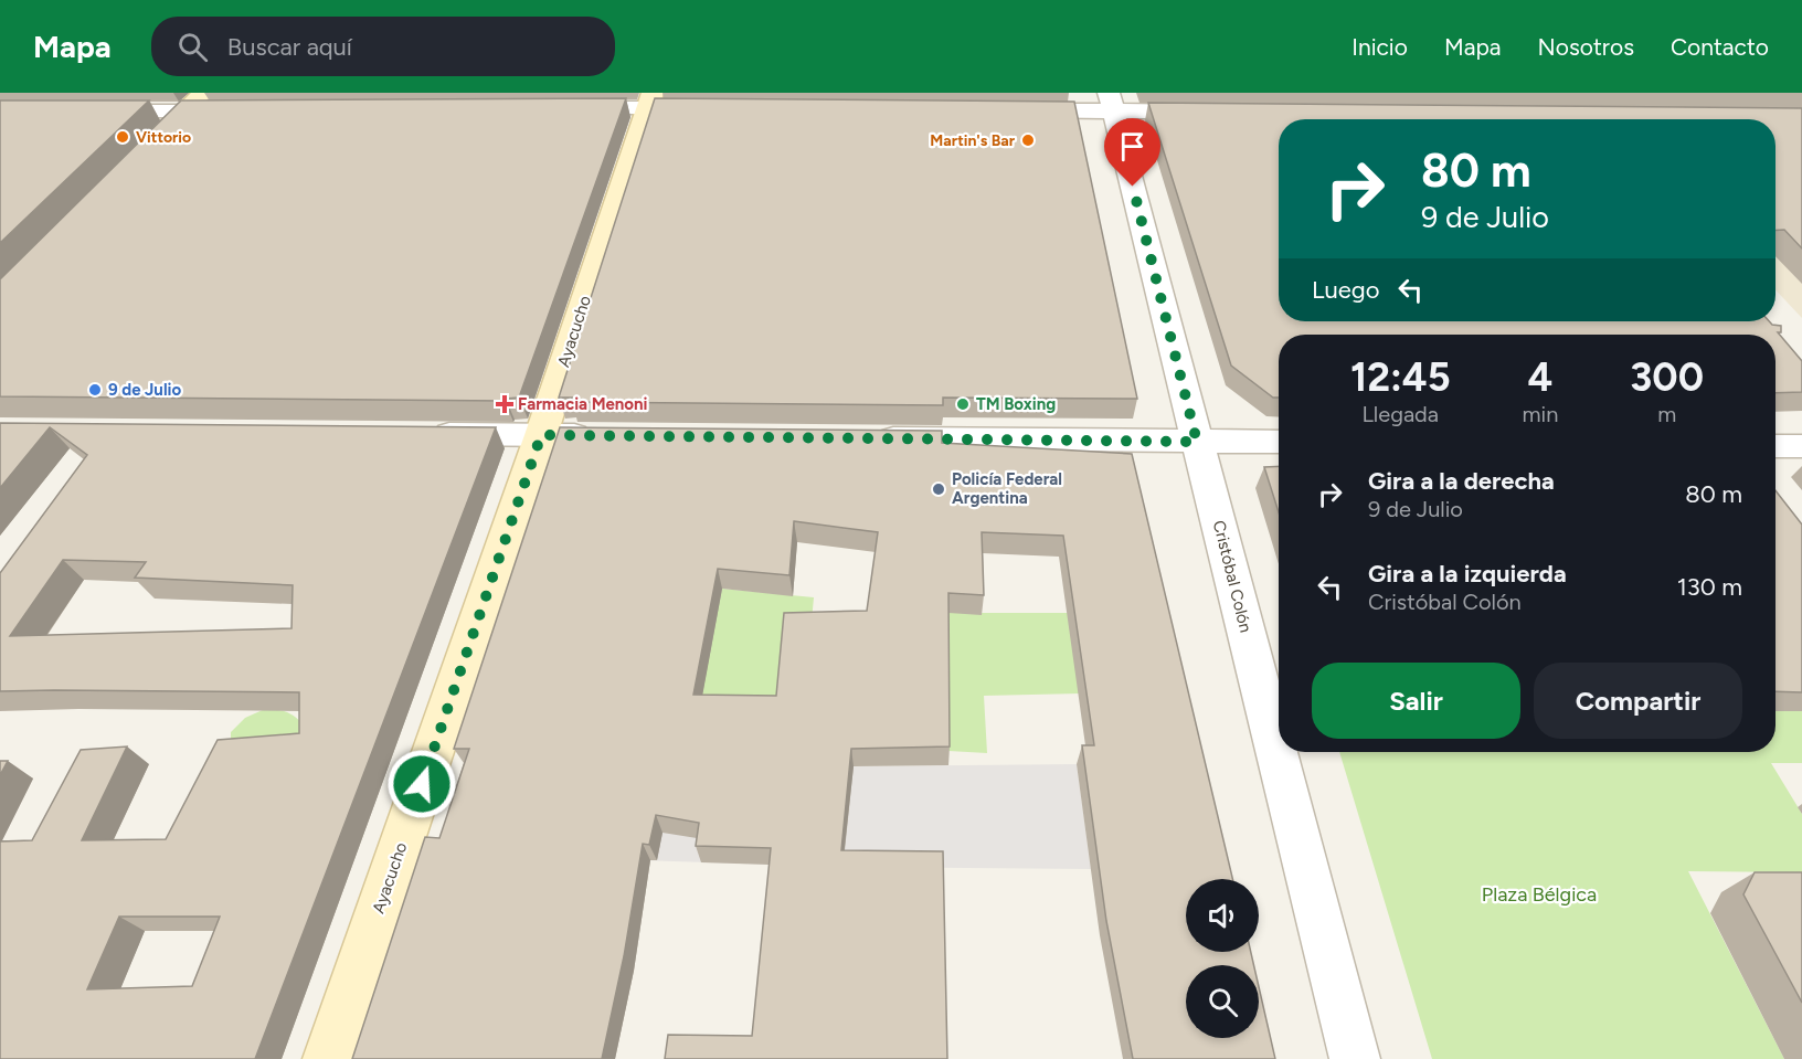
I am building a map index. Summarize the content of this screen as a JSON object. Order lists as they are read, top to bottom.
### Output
{
  "streets": {
    "main road": ["Ayacucho"],
    "street": ["Cristóbal Colón"]
  },
  "parks": ["Plaza Bélgica"],
  "places": {
    "other": [
      "Vittorio",
      "Martin's Bar",
      "9 de Julio",
      "TM Boxing",
      "Policía Federal Argentina"
    ],
    "health": ["Farmacia Menoni"]
  },
  "page": {
    "header": "Mapa",
    "search": "Buscar aquí",
    "nav": [
      "Inicio",
      "Mapa",
      "Nosotros",
      "Contacto"
    ],
    "turn": ["80 m", "9 de Julio"],
    "then": "Luego",
    "eta": [
      "12:45",
      "Llegada",
      "4",
      "min",
      "300",
      "m"
    ],
    "list": [
      {
        "name": "Gira a la derecha",
        "note": "9 de Julio",
        "value": "80 m"
      },
      {
        "name": "Gira a la izquierda",
        "note": "Cristóbal Colón",
        "value": "130 m"
      }
    ],
    "buttons": ["Salir", "Compartir"]
  }
}
